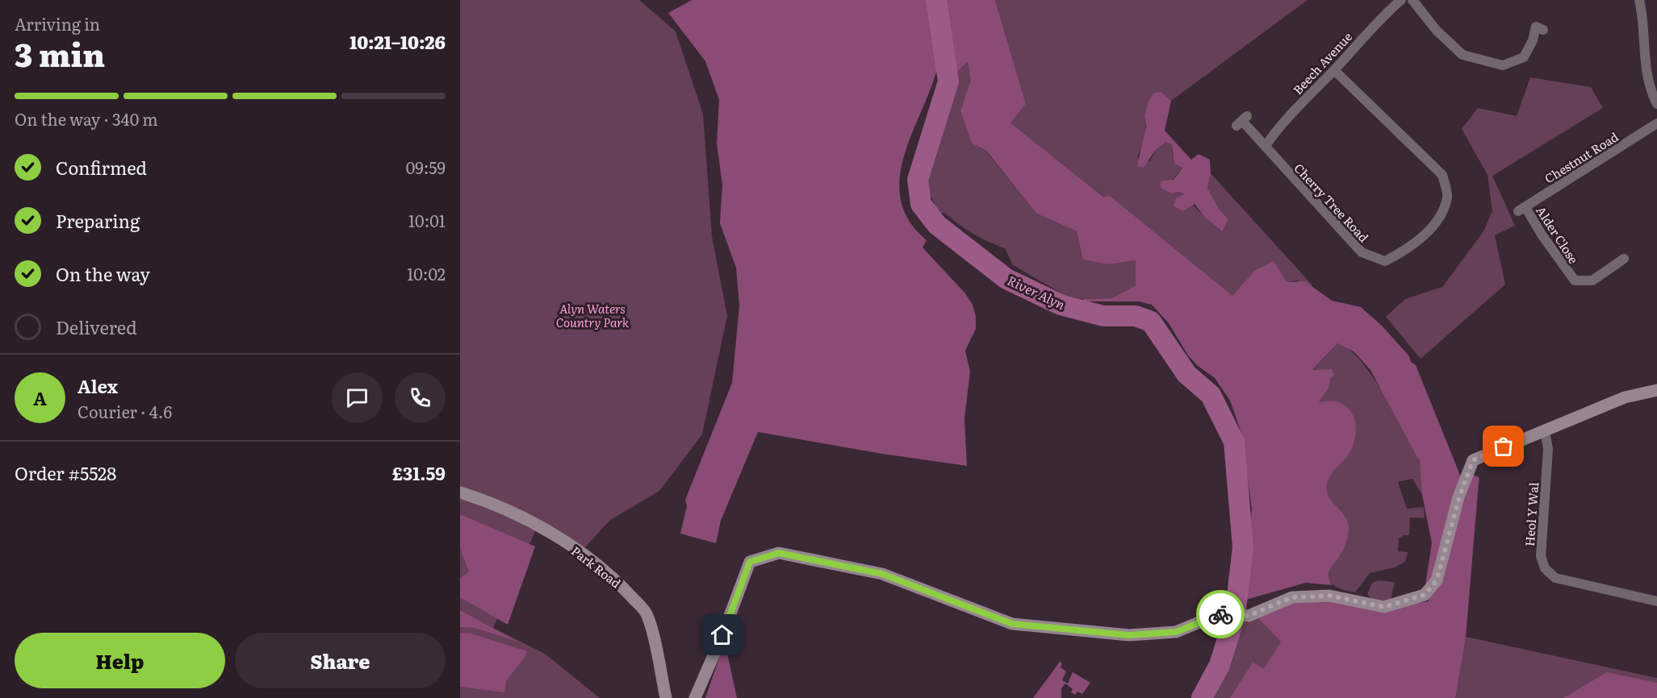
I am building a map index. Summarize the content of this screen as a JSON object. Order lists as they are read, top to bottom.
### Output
{
  "streets": {
    "street": [
      "Beech Avenue",
      "Chestnut Road",
      "Cherry Tree Road",
      "Alder Close",
      "Heol Y Wal",
      "Park Road"
    ]
  },
  "crossings": [
    ["Beech Avenue", "Cherry Tree Road"],
    ["Chestnut Road", "Alder Close"]
  ],
  "water": ["River Alyn"],
  "parks": ["Alyn Waters Country Park"],
  "page": {
    "heading": ["3 min", "Arriving in", "10:21–10:26"],
    "panel": [
      "Alex",
      "Courier · 4.6",
      "Order #5528",
      "£31.59"
    ],
    "bar": "On the way · 340 m",
    "list": [
      ["Confirmed", "09:59"],
      ["Preparing", "10:01"],
      ["On the way", "10:02"],
      "Delivered"
    ],
    "round": "A",
    "buttons": ["Help", "Share"]
  }
}
